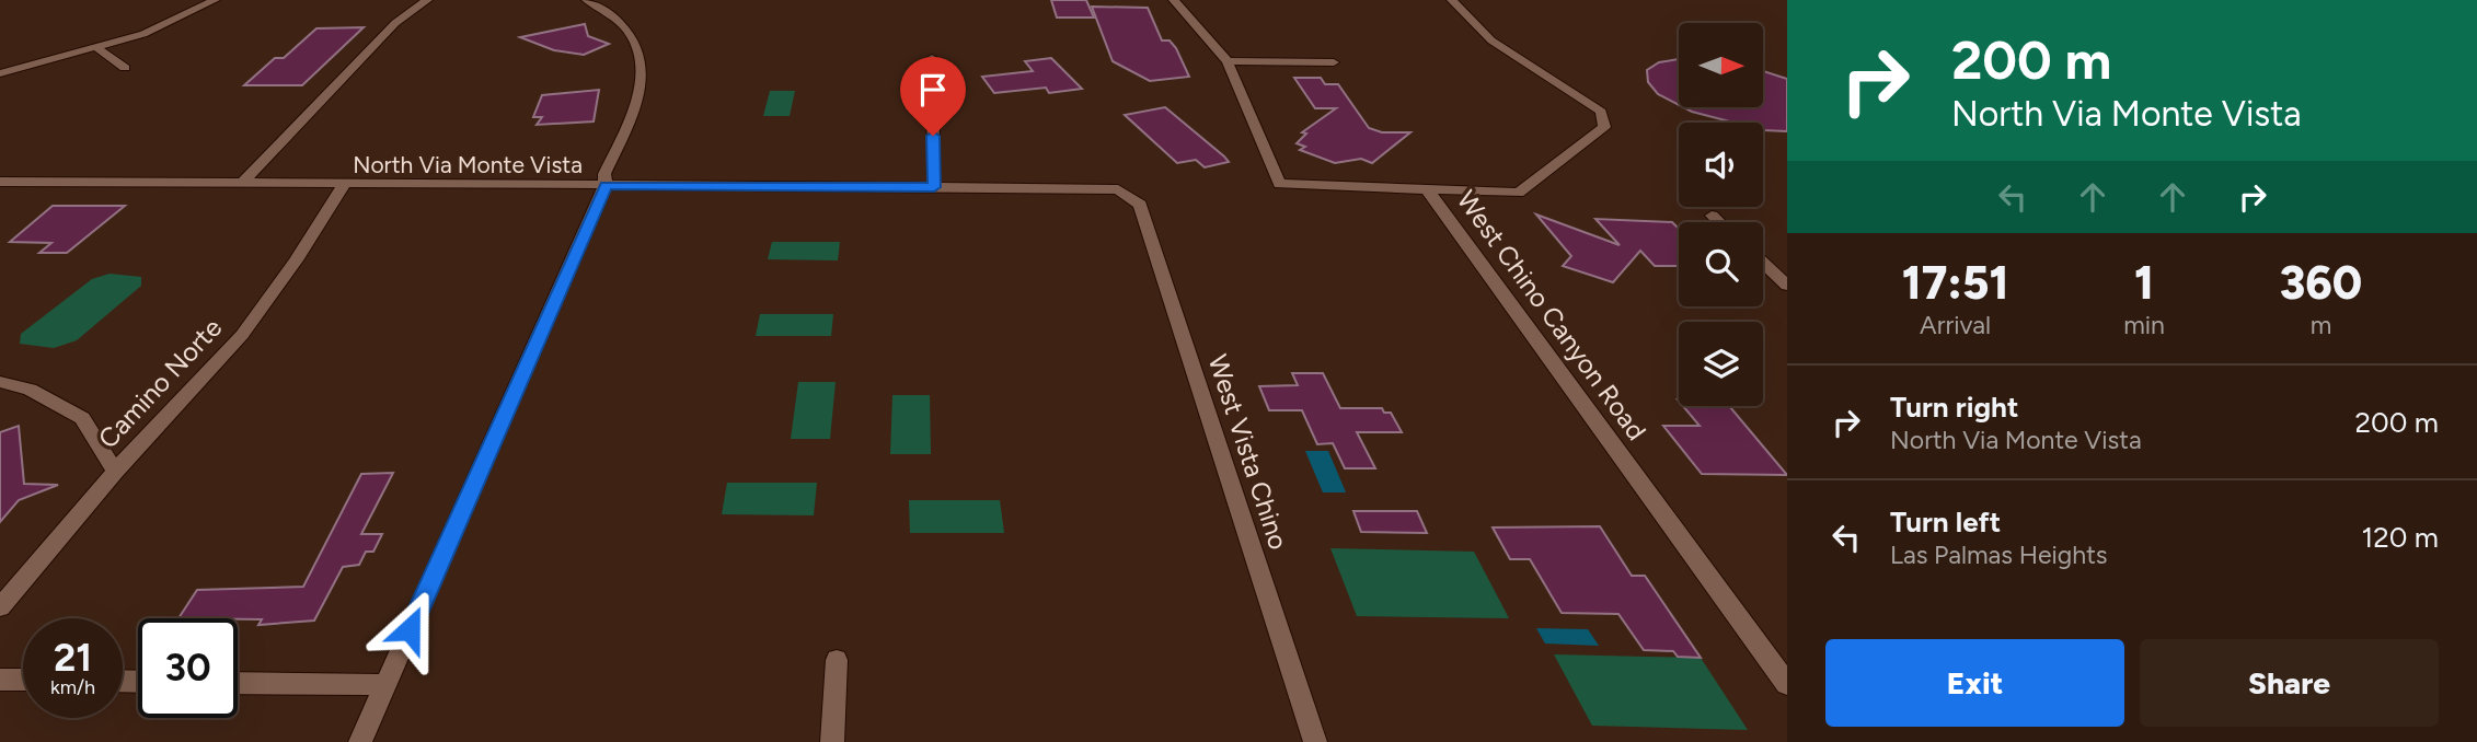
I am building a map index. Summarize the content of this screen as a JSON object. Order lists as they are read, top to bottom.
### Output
{
  "streets": {
    "street": [
      "North Via Monte Vista",
      "West Chino Canyon Road",
      "Camino Norte",
      "West Vista Chino"
    ]
  },
  "crossings": [
    ["North Via Monte Vista", "Camino Norte"],
    ["North Via Monte Vista", "West Vista Chino"]
  ],
  "north": "right",
  "page": {
    "turn": ["200 m", "North Via Monte Vista"],
    "eta": [
      "17:51",
      "Arrival",
      "1",
      "min",
      "360",
      "m"
    ],
    "list": [
      {
        "name": "Turn right",
        "note": "North Via Monte Vista",
        "value": "200 m"
      },
      {
        "name": "Turn left",
        "note": "Las Palmas Heights",
        "value": "120 m"
      }
    ],
    "speed": "21 km/h",
    "limit": "30",
    "buttons": ["Exit", "Share"]
  }
}
